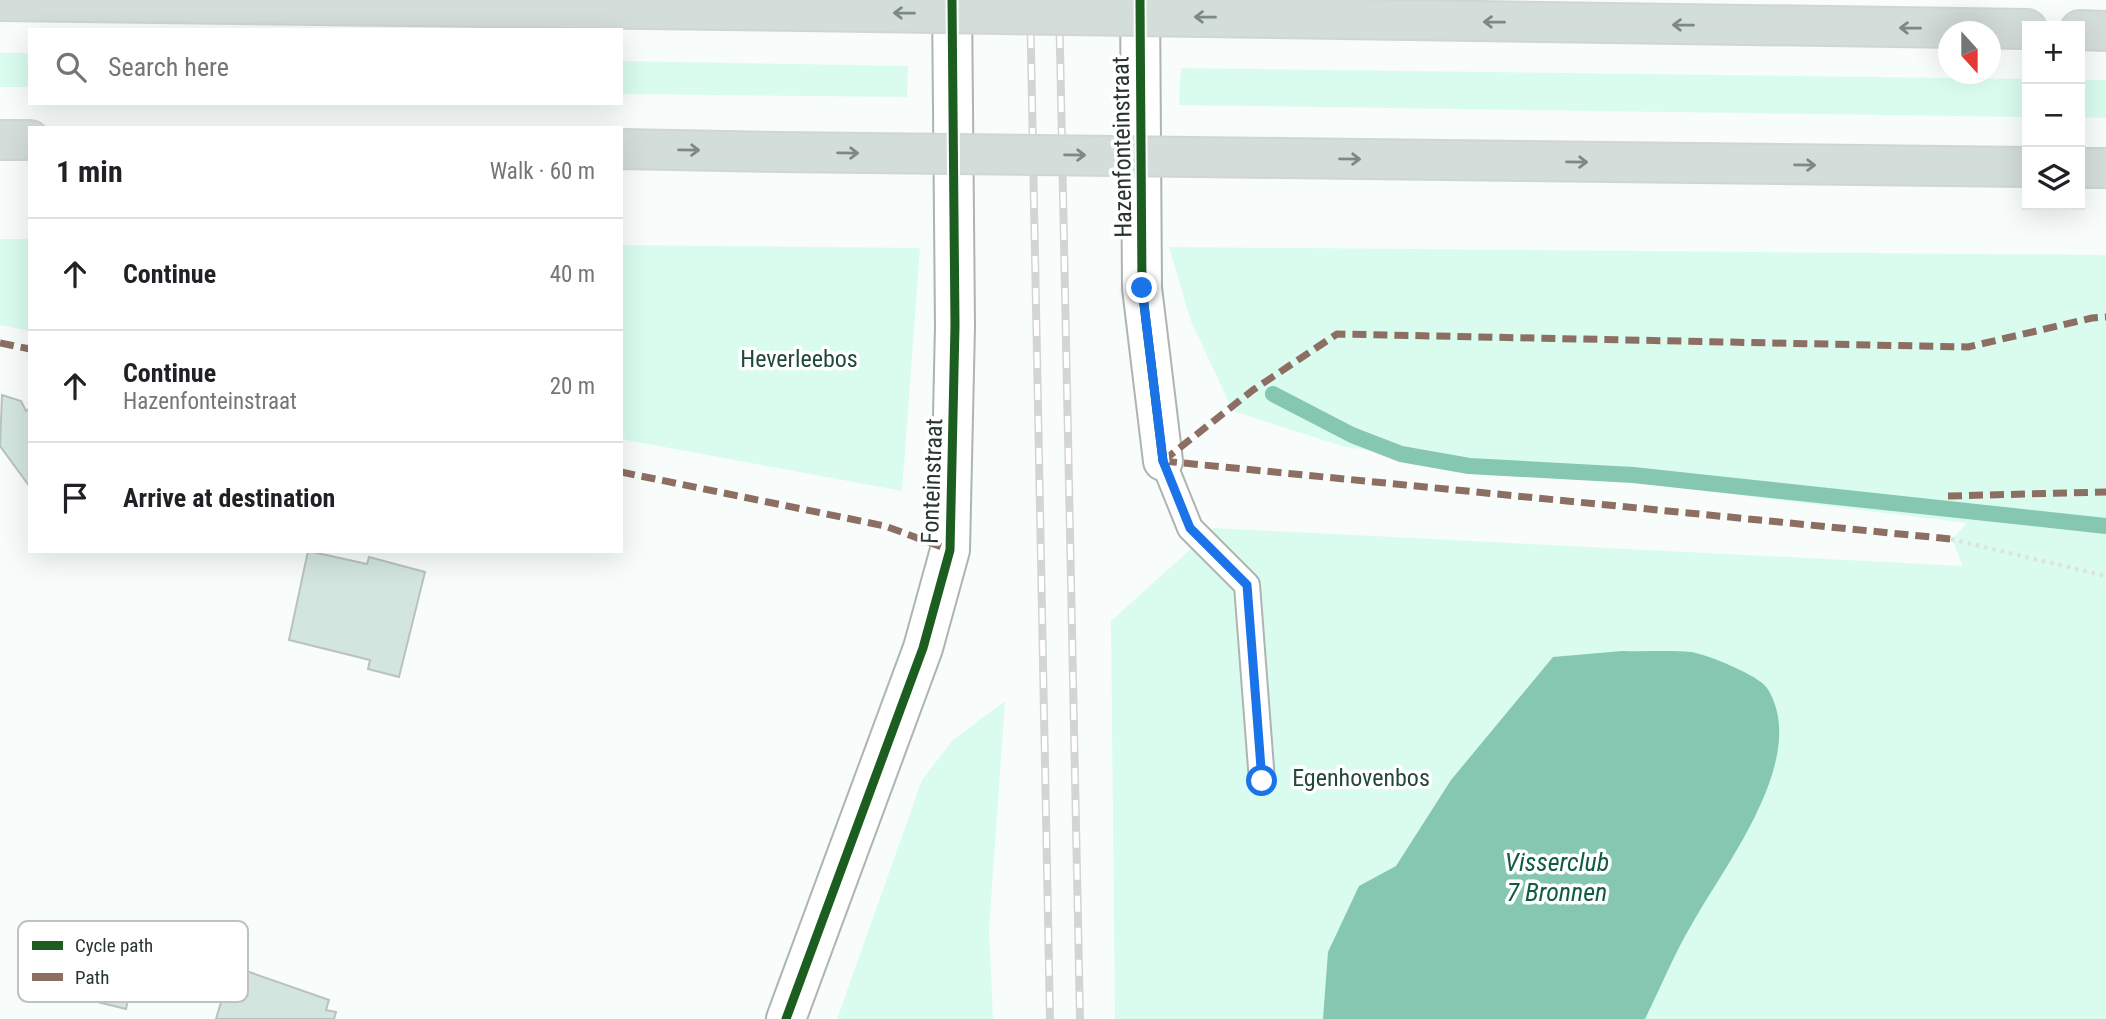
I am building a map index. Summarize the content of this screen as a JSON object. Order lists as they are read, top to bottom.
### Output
{
  "streets": {
    "street": ["Hazenfonteinstraat", "Fonteinstraat"]
  },
  "water": ["Visserclub 7 Bronnen"],
  "parks": ["Heverleebos", "Egenhovenbos"],
  "legend": ["Cycle path", "Path"],
  "north": "bottom",
  "page": {
    "map_buttons": ["+", "−"],
    "search": "Search here",
    "heading": ["1 min", "Walk · 60 m"],
    "list": [
      ["Continue", "40 m"],
      ["Continue", "Hazenfonteinstraat", "20 m"],
      "Arrive at destination"
    ]
  }
}
